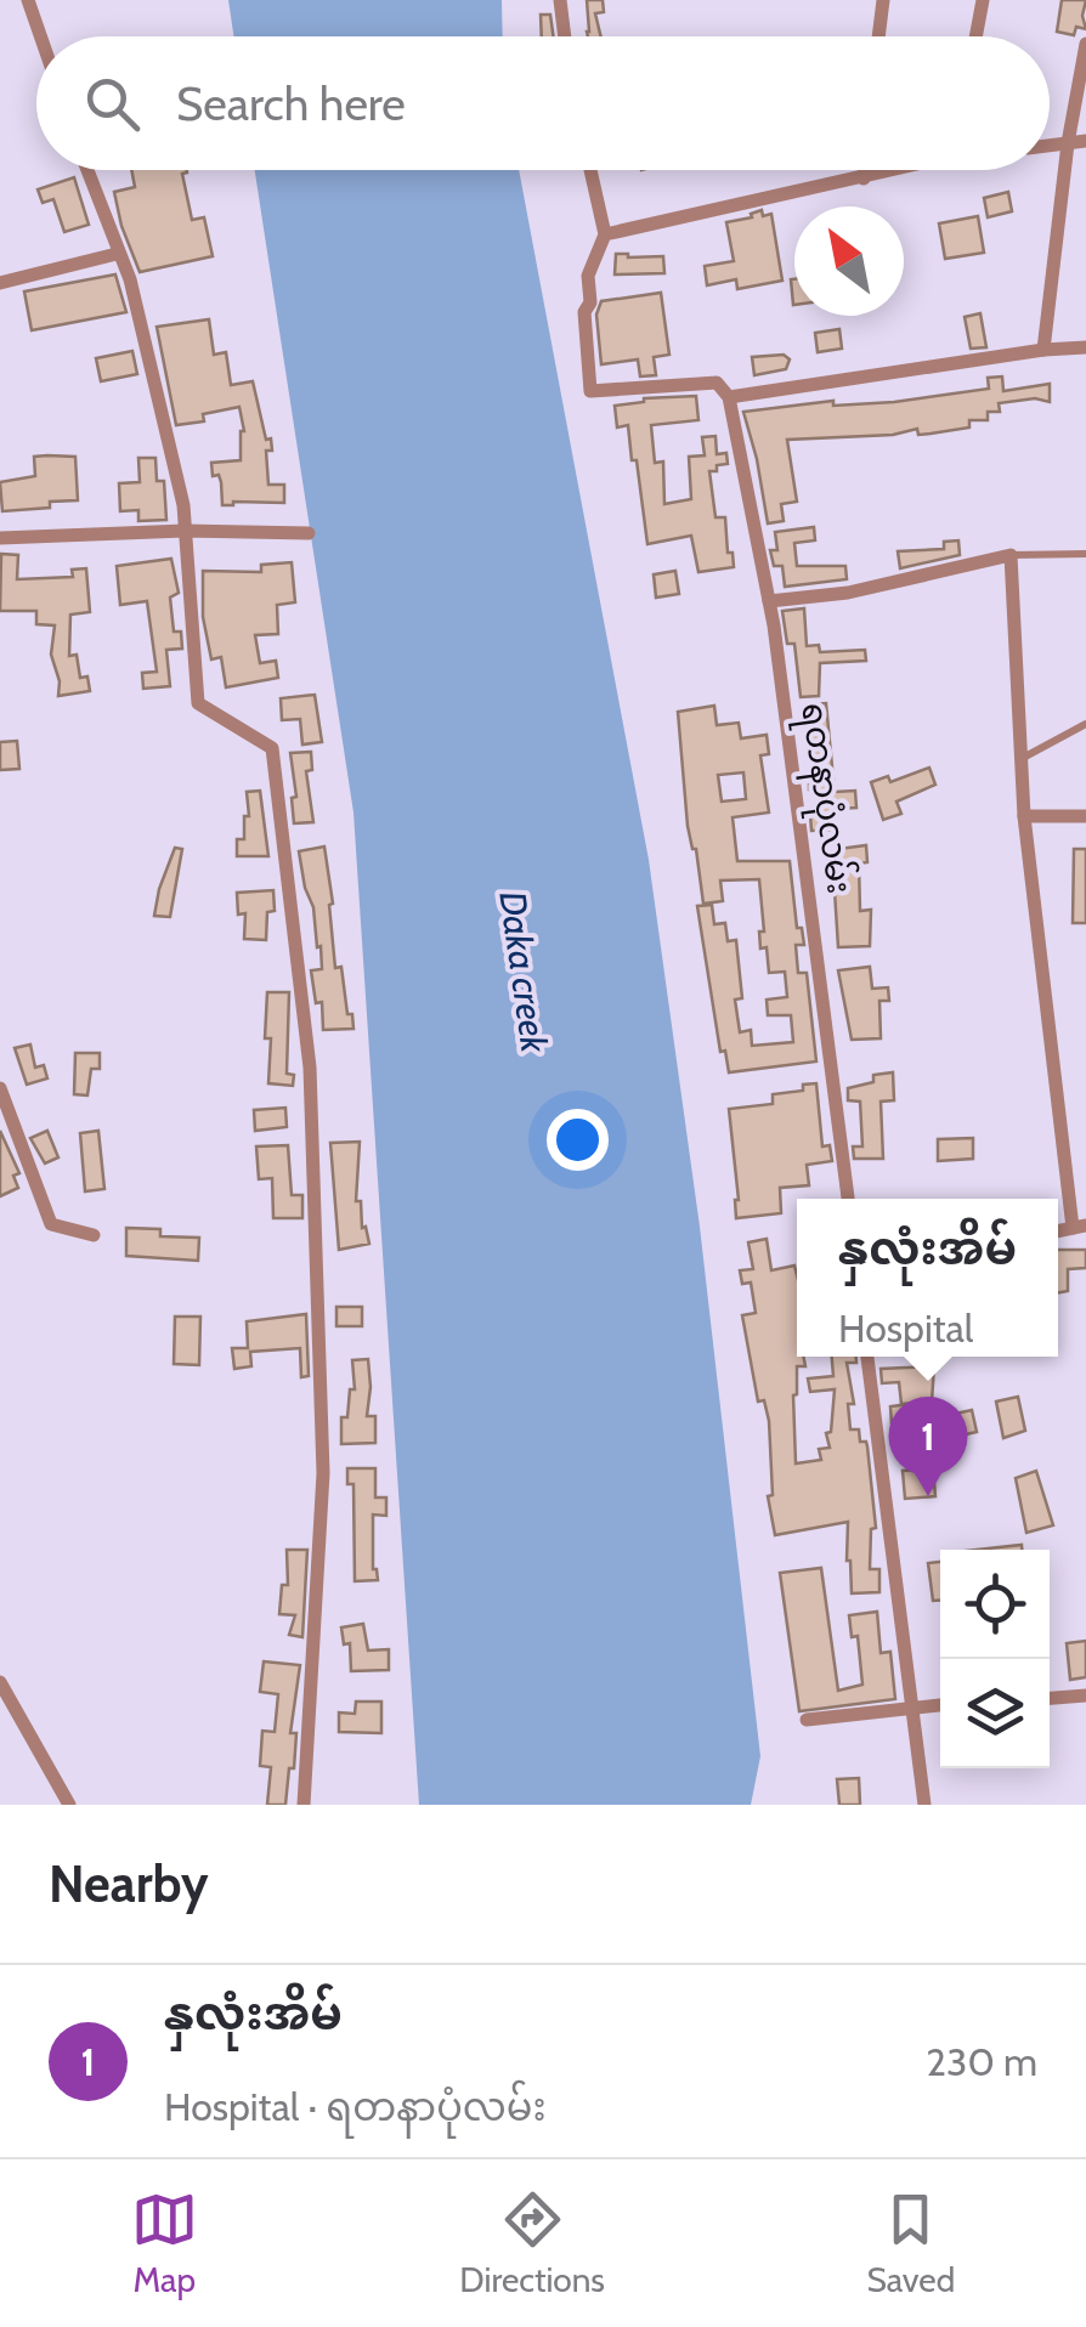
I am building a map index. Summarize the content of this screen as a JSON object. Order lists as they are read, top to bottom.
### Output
{
  "streets": {
    "street": ["ရတနာပုံလမ်း"]
  },
  "water": ["Daka creek"],
  "north": "top left",
  "page": {
    "search": "Search here",
    "popup": ["နှလုံးအိမ်", "Hospital"],
    "pins": "1",
    "heading": "Nearby",
    "list": [
      {
        "mark": "1",
        "name": "နှလုံးအိမ်",
        "note": "Hospital · ရတနာပုံလမ်း",
        "value": "230 m"
      }
    ],
    "nav": ["Map", "Directions", "Saved"]
  }
}
